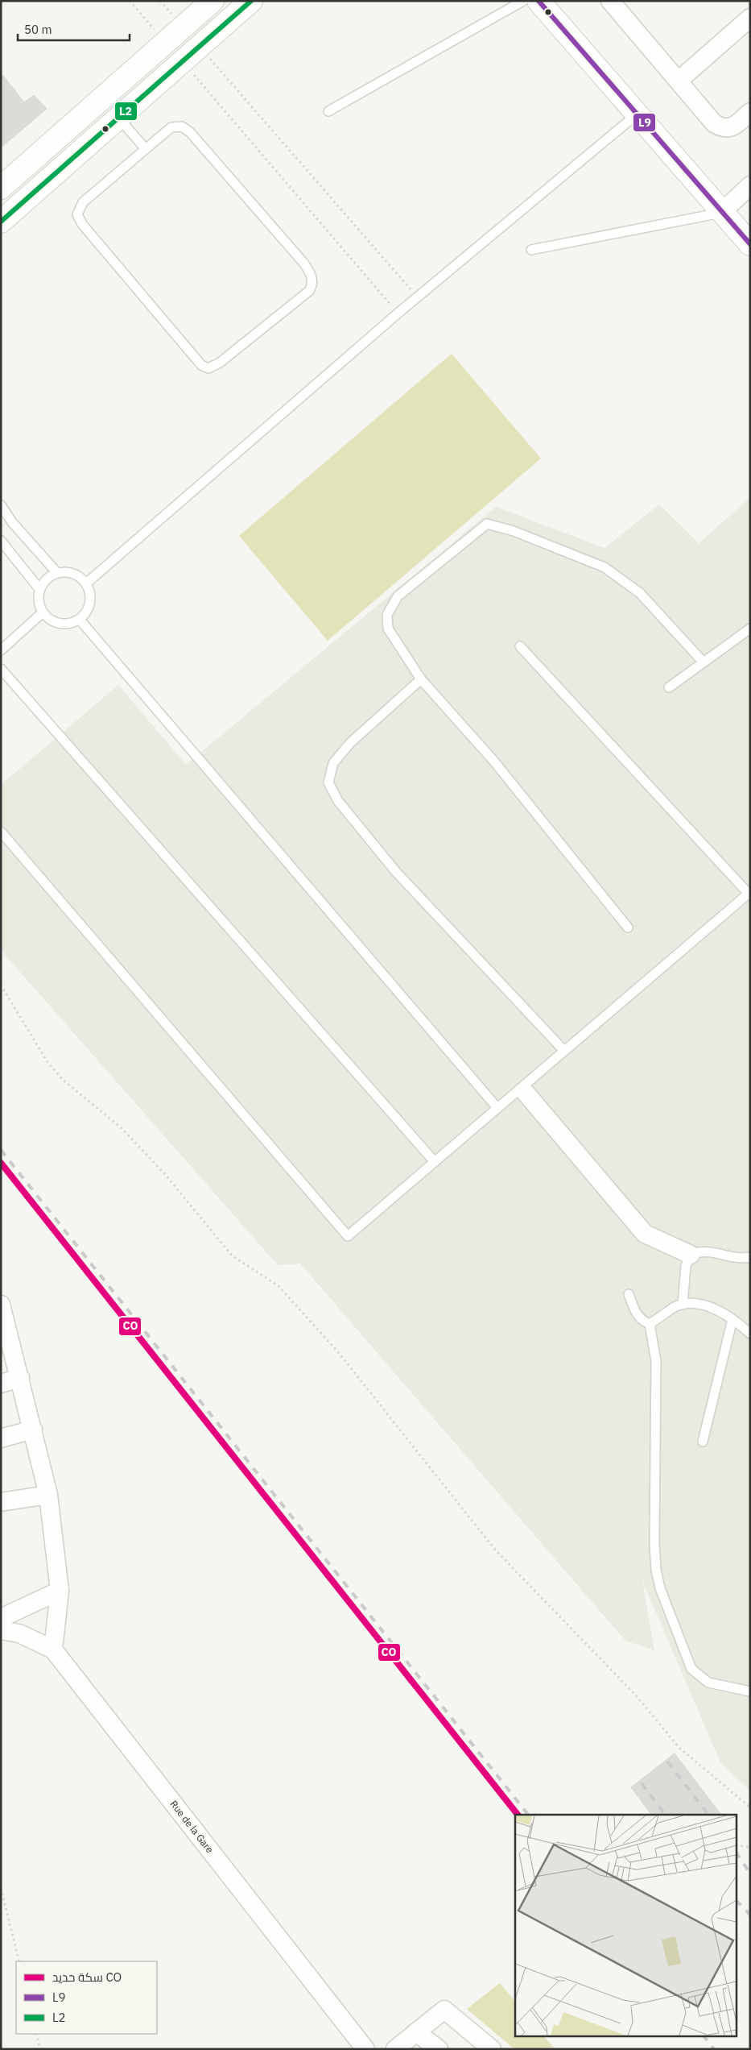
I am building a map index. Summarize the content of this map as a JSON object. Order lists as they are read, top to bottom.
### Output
{
  "streets": {
    "street": ["Rue de la Gare"]
  },
  "lines": ["transit line L9", "transit line L2", "rail line CO"],
  "legend": ["سكة حديد CO", "L9", "L2"],
  "scale_bar": "50 m"
}
